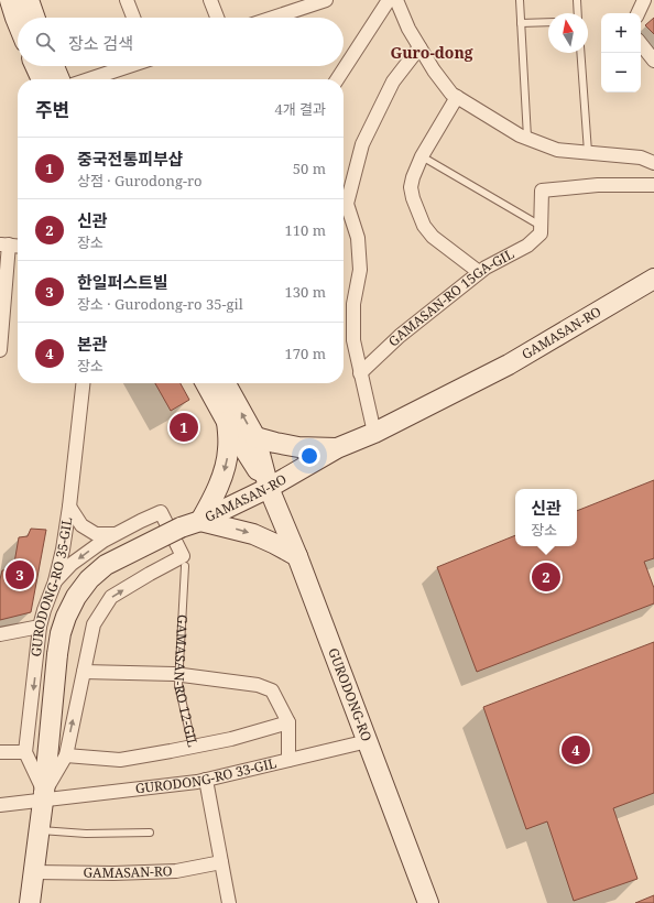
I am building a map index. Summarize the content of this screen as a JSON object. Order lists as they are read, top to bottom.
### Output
{
  "streets": {
    "main road": ["GAMASAN-RO", "GURODONG-RO"],
    "street": [
      "GAMASAN-RO 15GA-GIL",
      "GURODONG-RO 35-GIL",
      "GAMASAN-RO 12-GIL",
      "GURODONG-RO 33-GIL"
    ]
  },
  "crossings": [
    ["GAMASAN-RO", "GURODONG-RO 35-GIL"],
    ["GAMASAN-RO", "GURODONG-RO"],
    ["GAMASAN-RO", "GURODONG-RO 33-GIL"],
    ["GURODONG-RO 35-GIL", "GURODONG-RO 33-GIL"],
    ["GURODONG-RO", "GURODONG-RO 33-GIL"]
  ],
  "districts": ["Guro-dong"],
  "north": "top",
  "page": {
    "map_buttons": ["+", "−"],
    "search": "장소 검색",
    "heading": ["주변", "4개 결과"],
    "list": [
      {
        "mark": "1",
        "name": "중국전통피부샵",
        "note": "상점 · Gurodong-ro",
        "value": "50 m"
      },
      {
        "mark": "2",
        "name": "신관",
        "note": "장소",
        "value": "110 m"
      },
      {
        "mark": "3",
        "name": "한일퍼스트빌",
        "note": "장소 · Gurodong-ro 35-gil",
        "value": "130 m"
      },
      {
        "mark": "4",
        "name": "본관",
        "note": "장소",
        "value": "170 m"
      }
    ],
    "pins": [
      "1",
      "3",
      "2",
      "4"
    ],
    "popup": ["신관", "장소"]
  }
}
